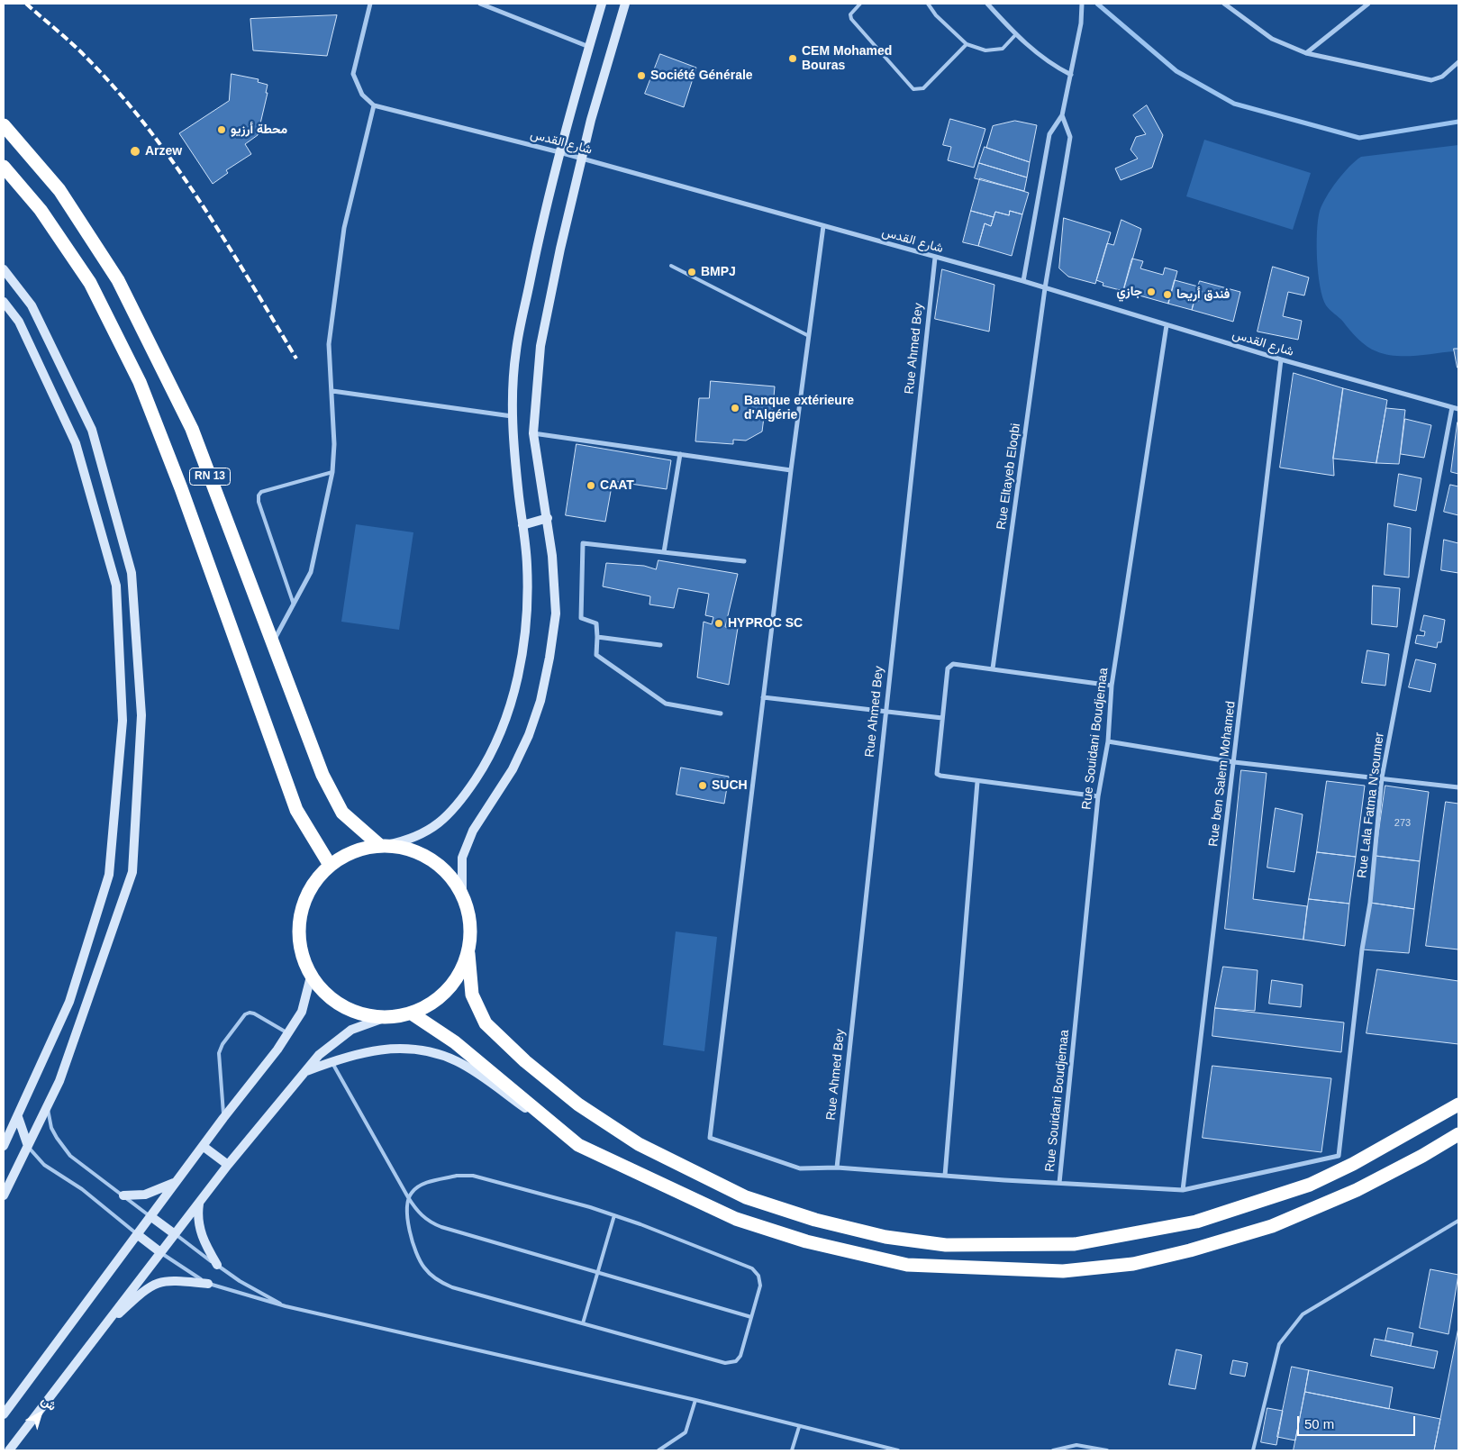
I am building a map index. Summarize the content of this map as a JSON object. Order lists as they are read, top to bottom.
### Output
{
  "streets": {
    "highway": ["RN 13"],
    "street": [
      "شارع القدس",
      "Rue Ahmed Bey",
      "Rue Eltayeb Eloqbi",
      "Rue Souidani Boudjemaa",
      "Rue ben Salem Mohamed",
      "Rue Lala Fatma N'soumer"
    ]
  },
  "crossings": [
    ["شارع القدس", "Rue Ahmed Bey"],
    ["شارع القدس", "Rue Eltayeb Eloqbi"],
    ["شارع القدس", "Rue Souidani Boudjemaa"],
    ["شارع القدس", "Rue ben Salem Mohamed"],
    ["شارع القدس", "Rue Lala Fatma N'soumer"],
    ["Rue ben Salem Mohamed", "Rue Lala Fatma N'soumer"]
  ],
  "places": [
    "CEM Mohamed Bouras",
    "Société Générale",
    "محطة أرزيو",
    "Arzew",
    "BMPJ",
    "جازي",
    "فندق أريحا",
    "Banque extérieure d'Algérie",
    "CAAT",
    "HYPROC SC",
    "SUCH"
  ],
  "house_numbers": ["273"],
  "scale_bar": "50 m",
  "north": "top right"
}
